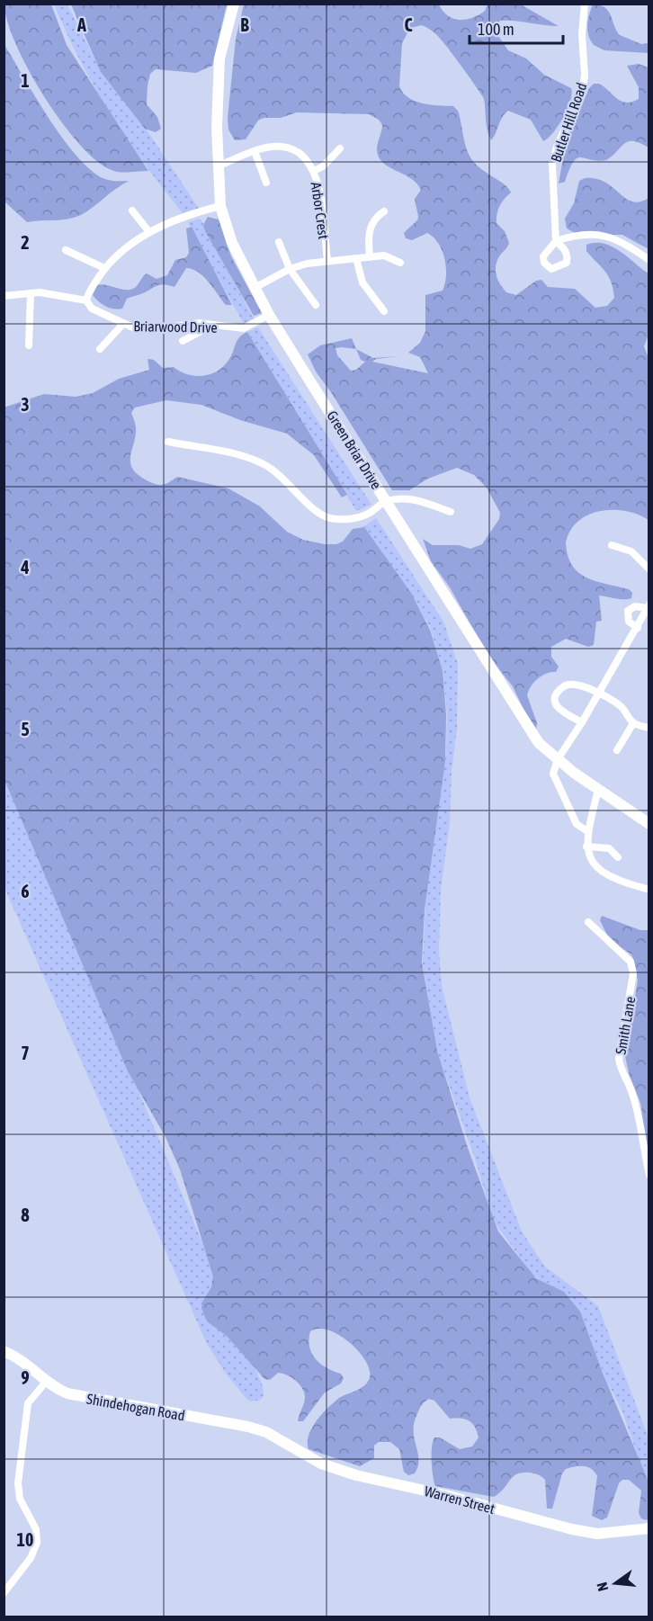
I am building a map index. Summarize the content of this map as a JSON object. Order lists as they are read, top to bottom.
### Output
{
  "streets": {
    "street": [
      "Butler Hill Road",
      "Arbor Crest",
      "Briarwood Drive",
      "Green Briar Drive",
      "Smith Lane",
      "Shindehogan Road",
      "Warren Street"
    ]
  },
  "crossings": [
    ["Arbor Crest", "Green Briar Drive"],
    ["Briarwood Drive", "Green Briar Drive"],
    ["Shindehogan Road", "Warren Street"]
  ],
  "scale_bar": "100 m",
  "north": "left",
  "grid": {
    "columns": ["A", "B", "C"],
    "rows": [
      "1",
      "2",
      "3",
      "4",
      "5",
      "6",
      "7",
      "8",
      "9",
      "10"
    ]
  }
}
